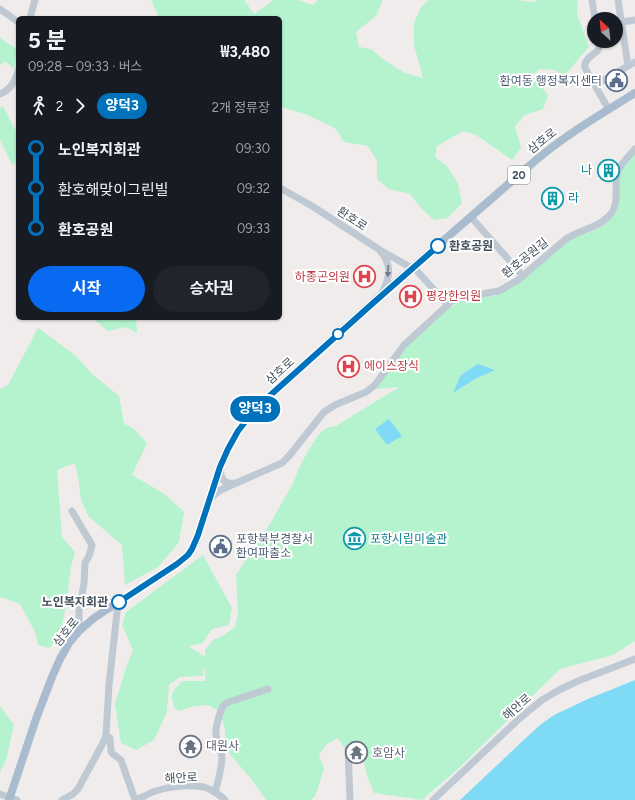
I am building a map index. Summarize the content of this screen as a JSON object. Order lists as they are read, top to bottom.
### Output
{
  "streets": {
    "main road": ["삼호로", "20"],
    "street": ["환호로", "환호공원길", "해안로"]
  },
  "crossings": [
    ["삼호로", "환호로"],
    ["삼호로", "환호공원길"],
    ["환호로", "환호공원길"]
  ],
  "places": {
    "public building": ["환여동 행정복지센터", "포항북부경찰서 환여파출소"],
    "building": ["나", "라"],
    "other": ["환호공원", "노인복지회관"],
    "hospital": ["하종곤의원", "평강한의원", "에이스장식"],
    "museum": ["포항시립미술관"],
    "temple": ["대원사", "호암사"]
  },
  "lines": ["bus line 양덕3"],
  "north": "top left",
  "page": {
    "on_map": "양덕3",
    "heading": ["5 분", "09:28 – 09:33 · 버스", "₩3,480"],
    "legs": ["2", "양덕3", "2개 정류장"],
    "list": [
      {
        "name": "노인복지회관",
        "value": "09:30"
      },
      {
        "name": "환호해맞이그린빌",
        "value": "09:32"
      },
      {
        "name": "환호공원",
        "value": "09:33"
      }
    ],
    "buttons": ["시작", "승차권"]
  }
}
